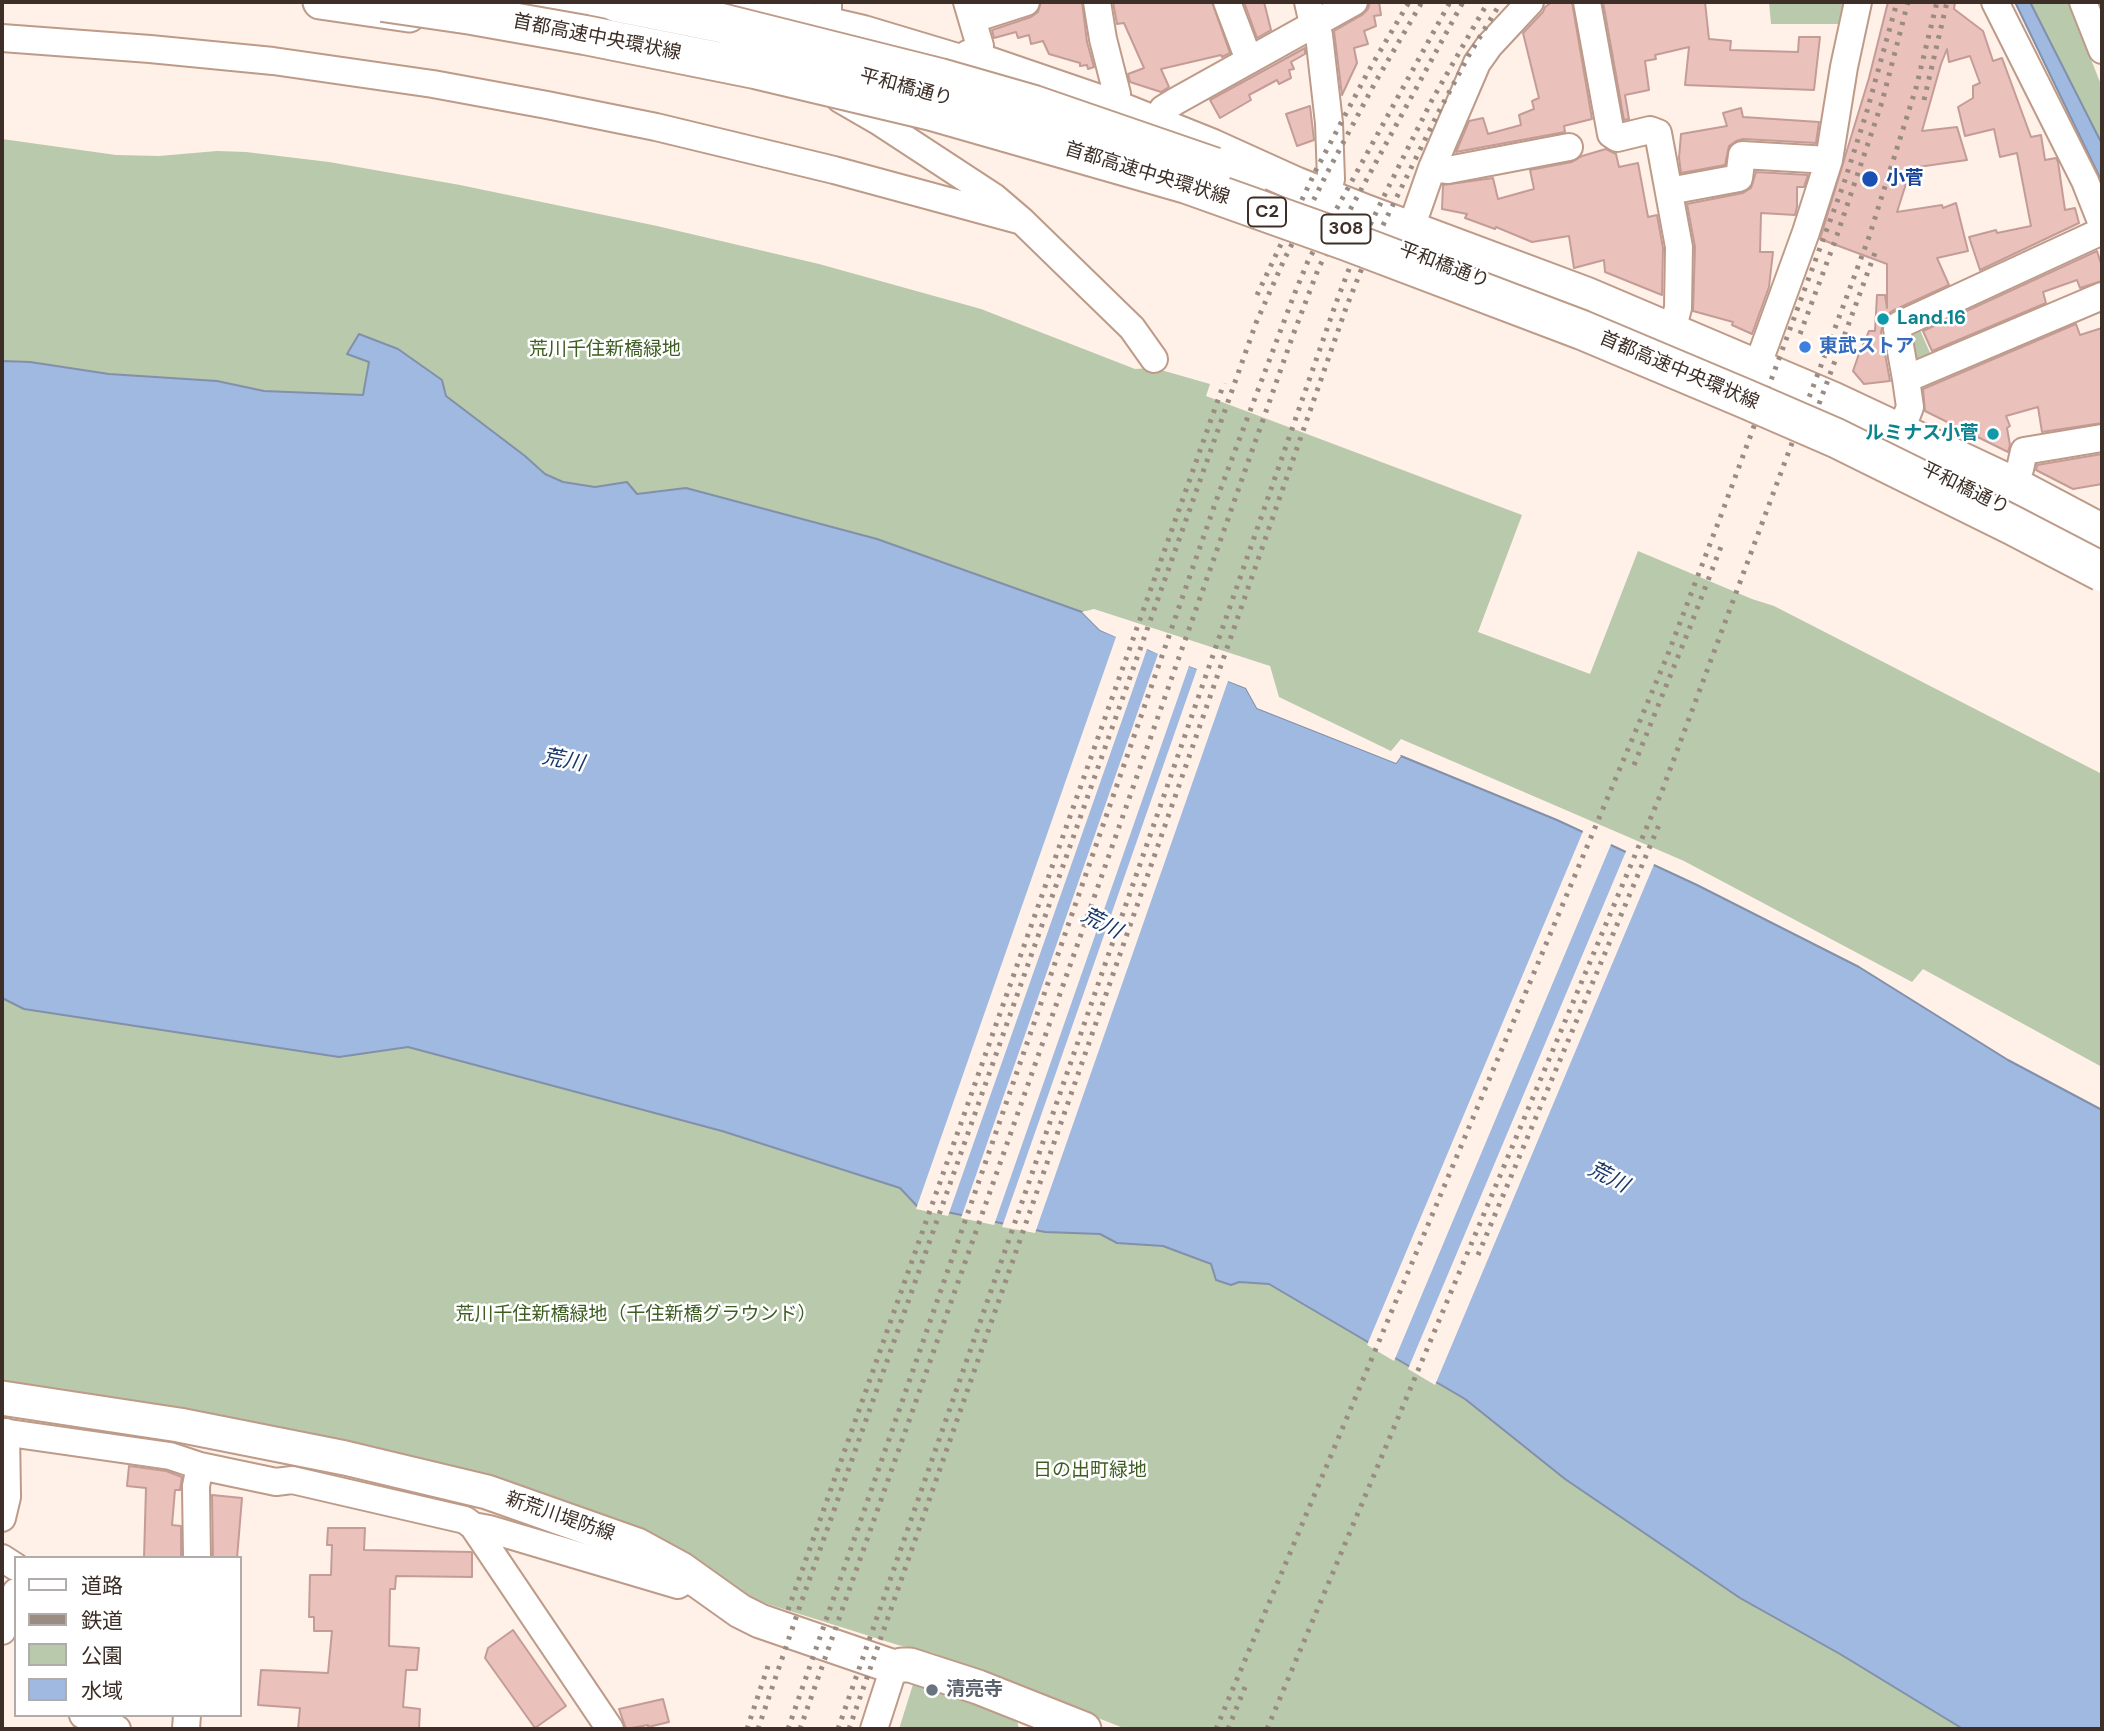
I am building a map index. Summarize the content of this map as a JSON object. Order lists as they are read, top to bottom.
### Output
{
  "streets": {
    "highway": ["首都高速中央環状線", "C2"],
    "main road": ["平和橋通り", "308", "新荒川堤防線"]
  },
  "water": ["荒川"],
  "parks": ["荒川千住新橋緑地", "荒川千住新橋緑地（千住新橋グラウンド）", "日の出町緑地"],
  "places": [
    "小菅",
    "Land.16",
    "東武ストア",
    "ルミナス小菅",
    "清亮寺"
  ],
  "legend": [
    "道路",
    "鉄道",
    "公園",
    "水域"
  ]
}
